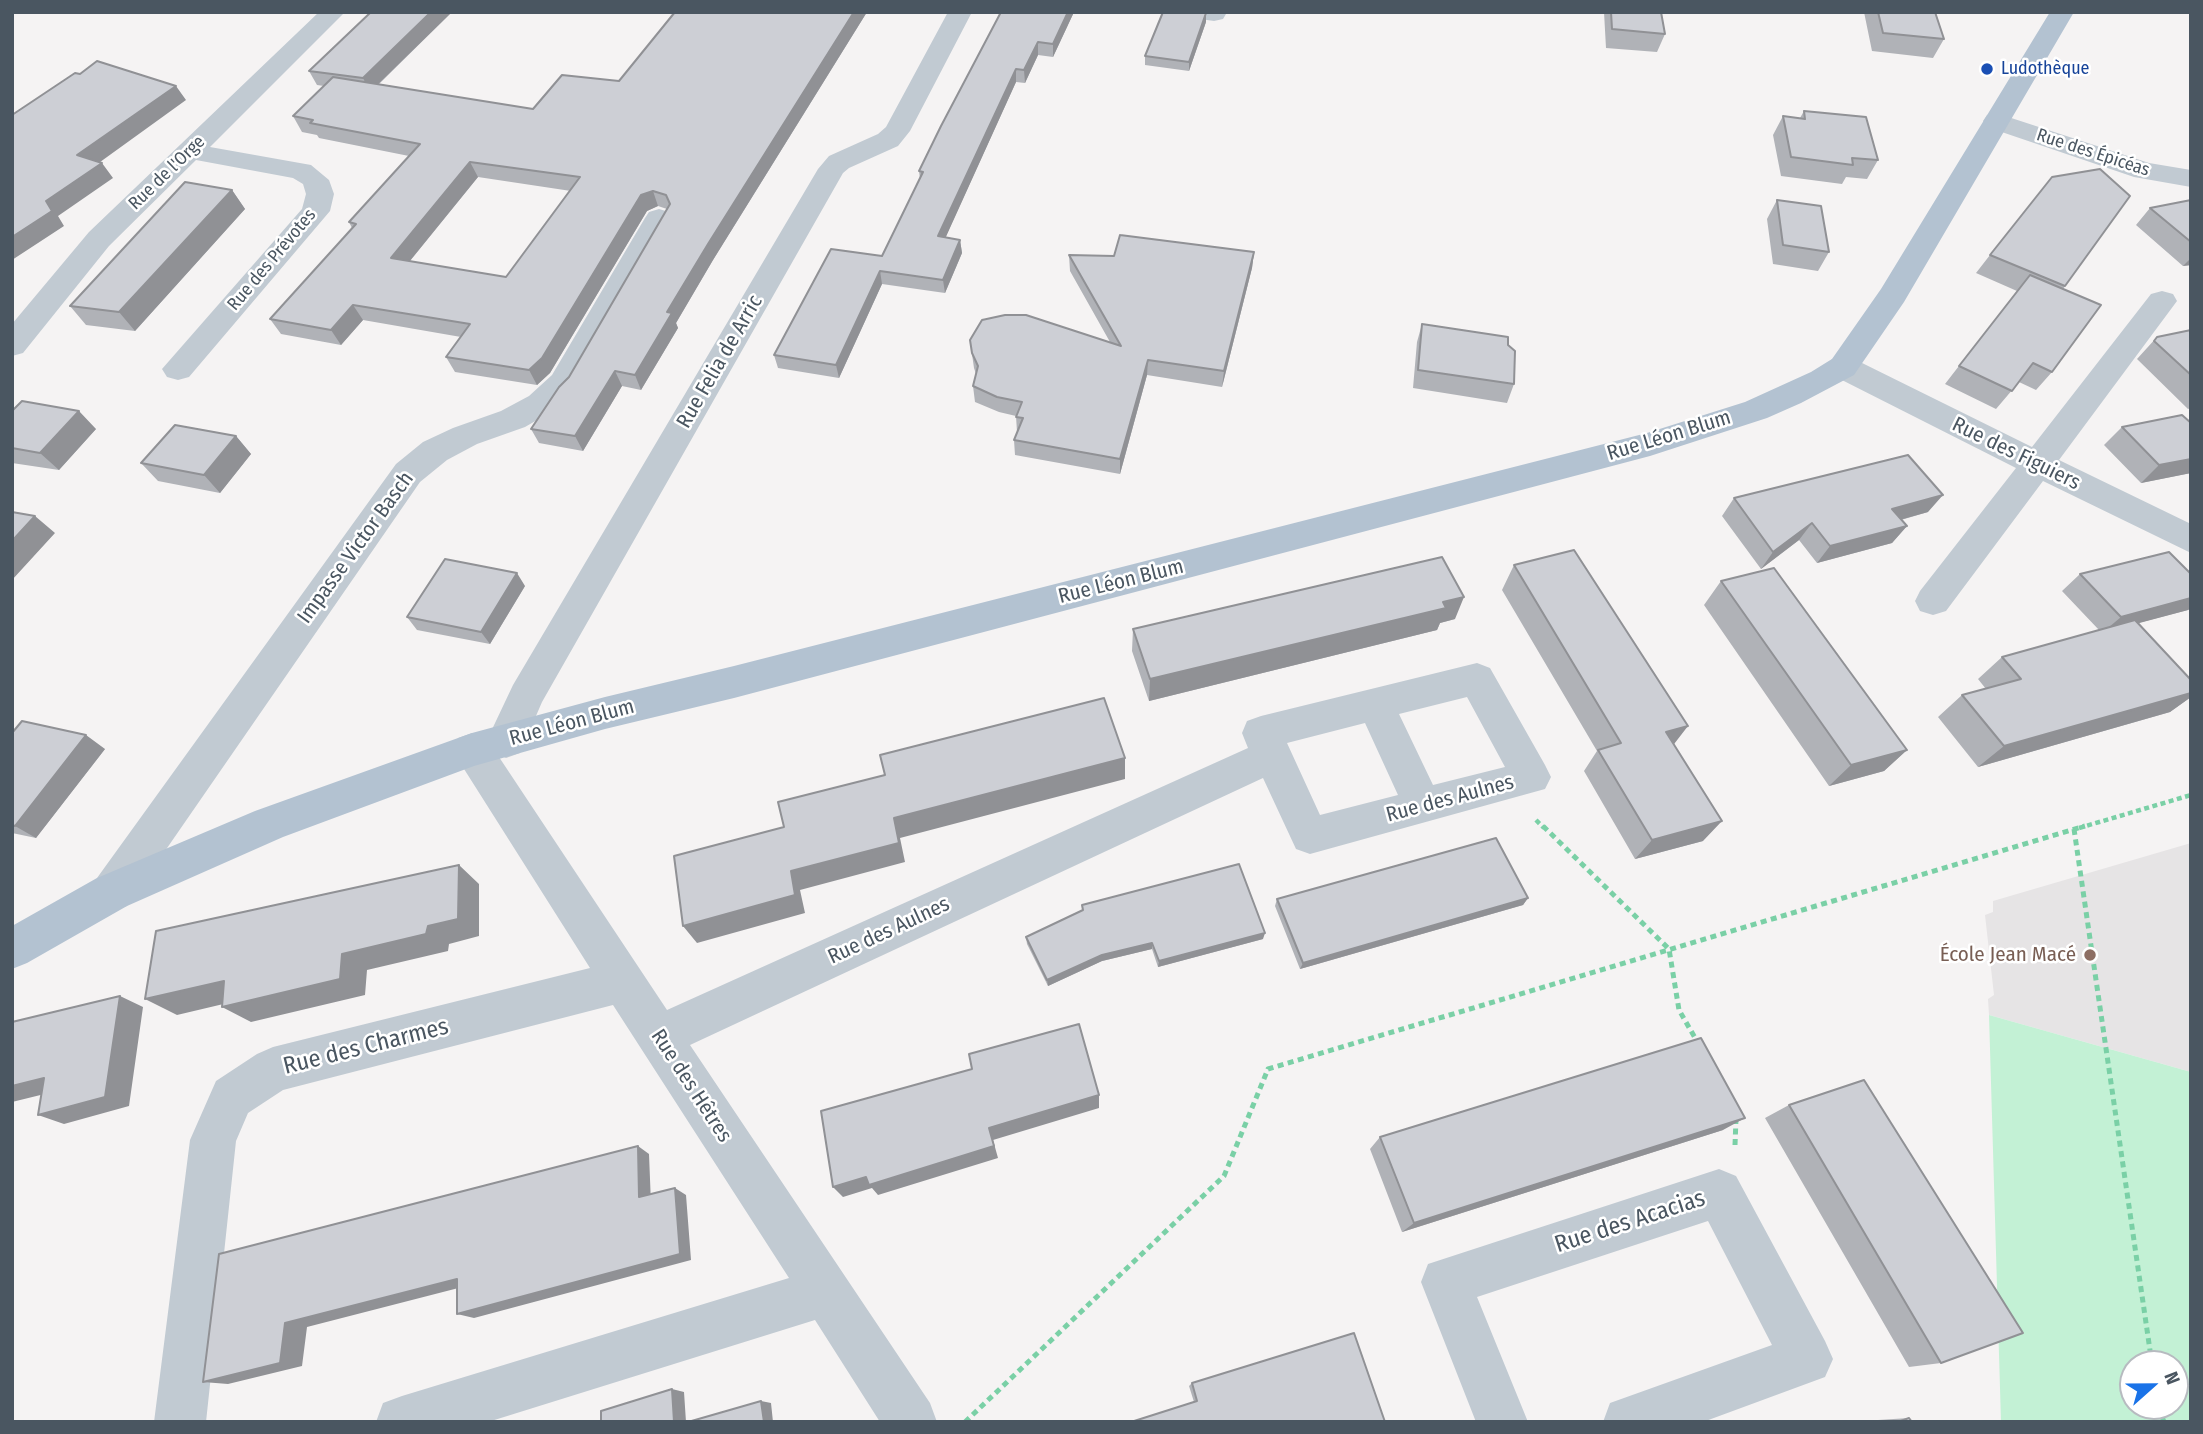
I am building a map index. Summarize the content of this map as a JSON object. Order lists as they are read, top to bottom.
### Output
{
  "streets": {
    "main road": ["Rue Léon Blum"],
    "street": [
      "Rue des Épicéas",
      "Rue de l'Orge",
      "Rue des Prévotes",
      "Rue Felia de Arric",
      "Rue des Figuiers",
      "Impasse Victor Basch",
      "Rue des Aulnes",
      "Rue des Charmes",
      "Rue des Hêtres",
      "Rue des Acacias"
    ]
  },
  "crossings": [
    ["Rue des Épicéas", "Rue Léon Blum"],
    ["Rue de l'Orge", "Rue des Prévotes"],
    ["Rue Felia de Arric", "Rue Léon Blum"],
    ["Rue Felia de Arric", "Rue des Hêtres"],
    ["Rue Léon Blum", "Rue des Figuiers"],
    ["Rue Léon Blum", "Impasse Victor Basch"],
    ["Rue Léon Blum", "Rue des Hêtres"],
    ["Rue des Aulnes", "Rue des Hêtres"],
    ["Rue des Charmes", "Rue des Hêtres"]
  ],
  "places": ["Ludothèque", "École Jean Macé"],
  "north": "right"
}
